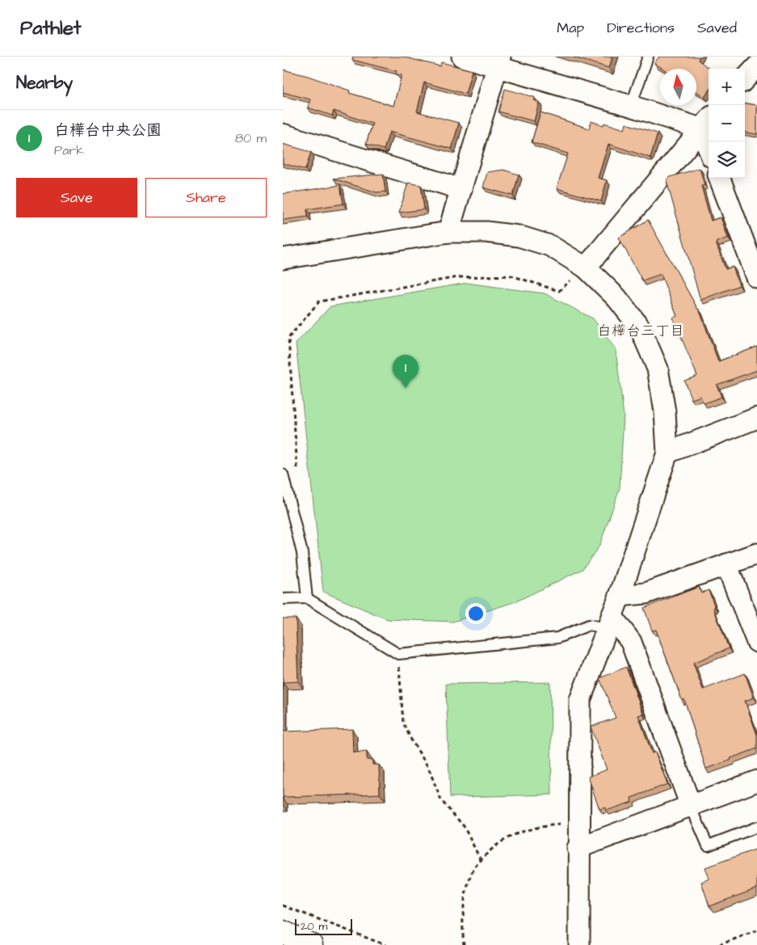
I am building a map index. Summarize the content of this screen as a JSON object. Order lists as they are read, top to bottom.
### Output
{
  "districts": ["白樺台三丁目"],
  "scale_bar": "20 m",
  "north": "top",
  "page": {
    "header": "Pathlet",
    "nav": ["Map", "Directions", "Saved"],
    "heading": "Nearby",
    "map_buttons": ["+", "−"],
    "list": [
      {
        "mark": "1",
        "name": "白樺台中央公園",
        "note": "Park",
        "value": "80 m"
      }
    ],
    "buttons": ["Save", "Share"],
    "pins": "1",
    "scale": "20 m"
  }
}
